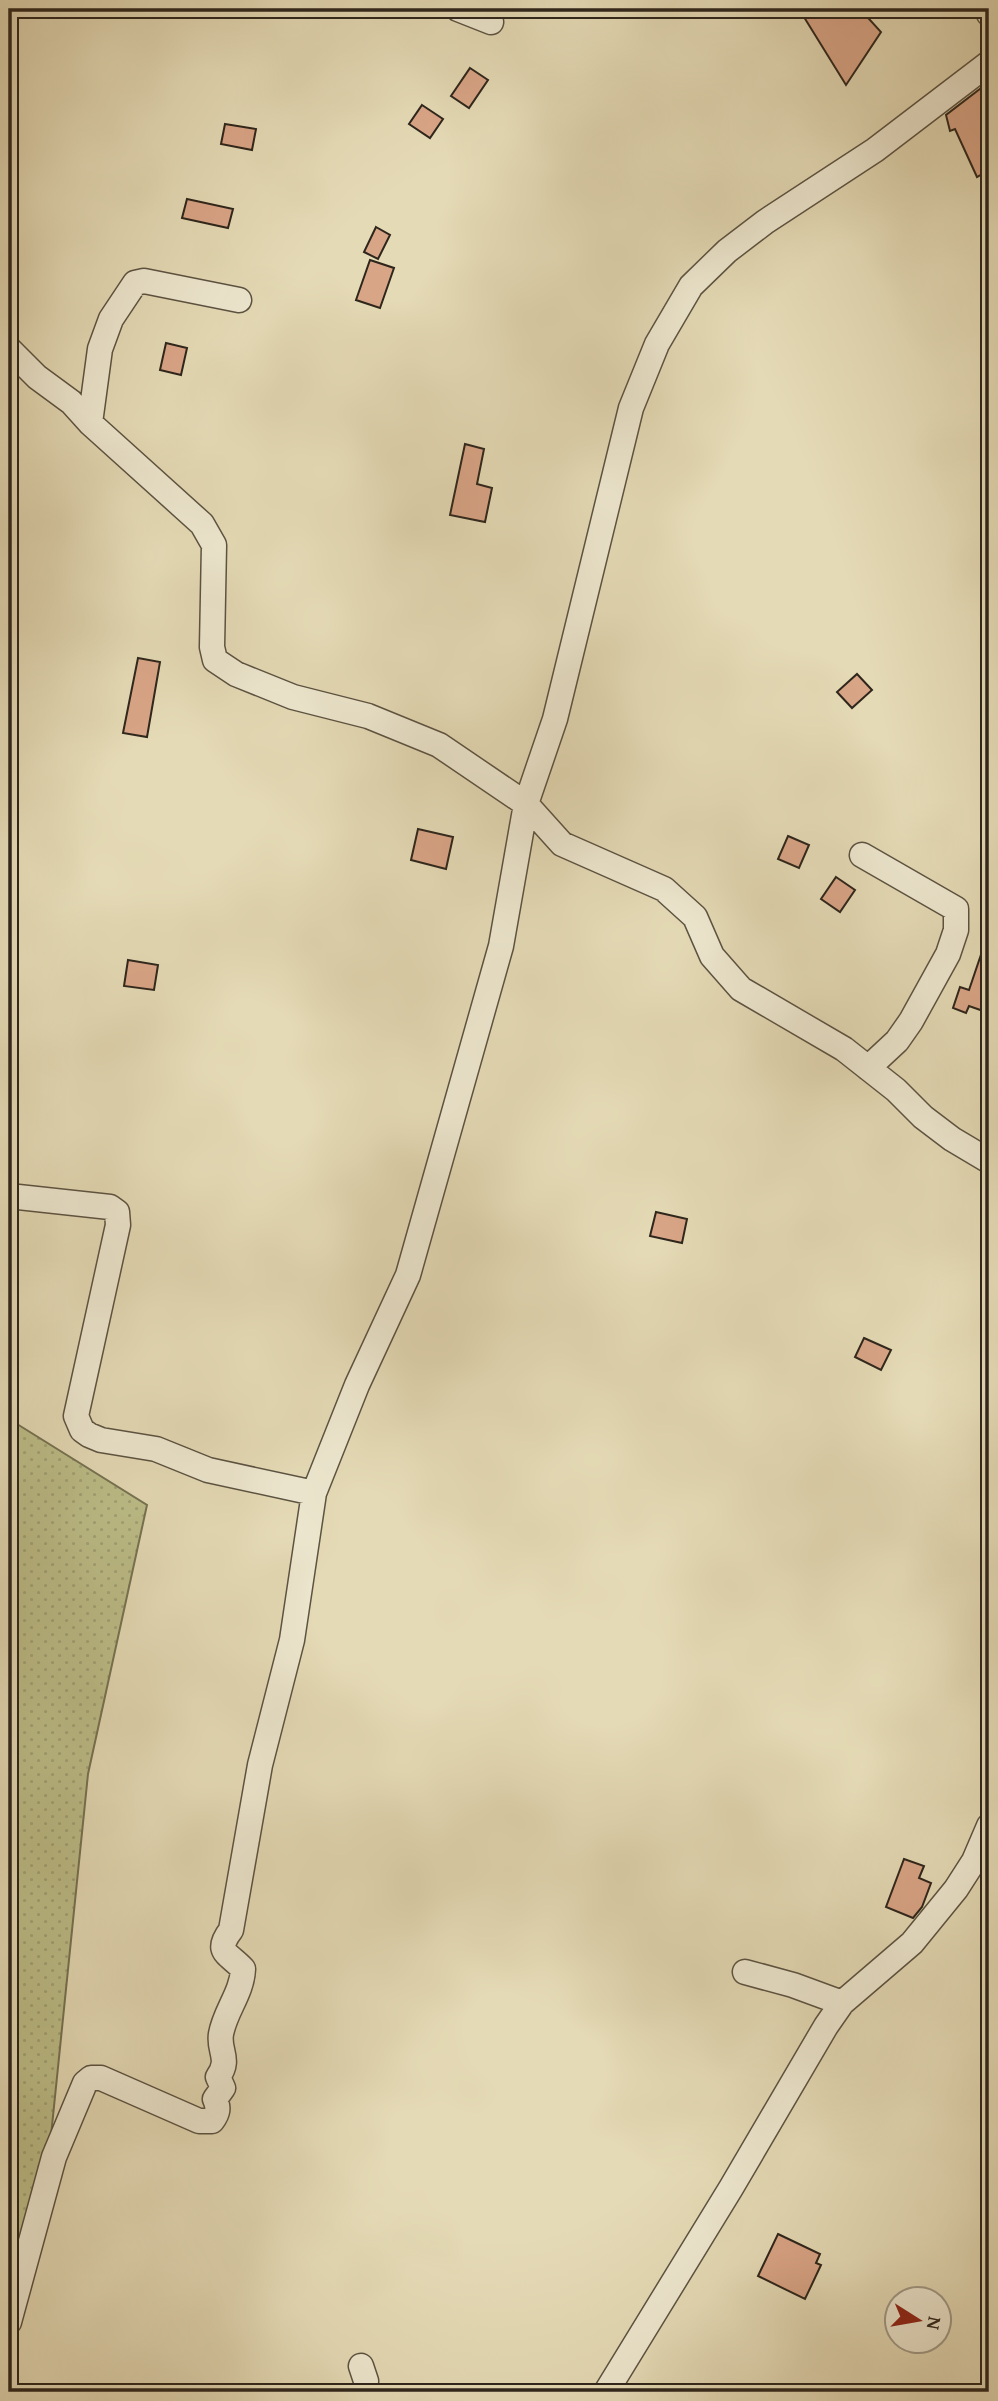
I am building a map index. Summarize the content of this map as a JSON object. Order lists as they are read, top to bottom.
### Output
{
  "north": "right"
}
